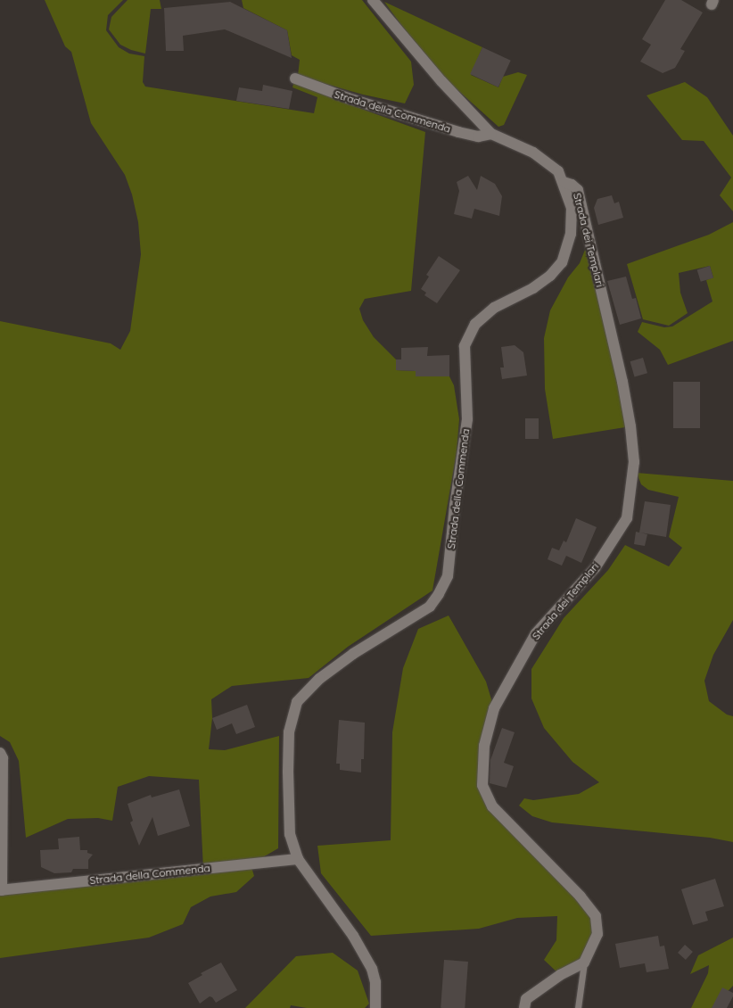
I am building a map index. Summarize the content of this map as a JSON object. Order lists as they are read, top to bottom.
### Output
{
  "streets": {
    "street": ["Strada della Commenda", "Strada dei Templari"]
  },
  "crossings": [
    ["Strada della Commenda", "Strada dei Templari"]
  ]
}
